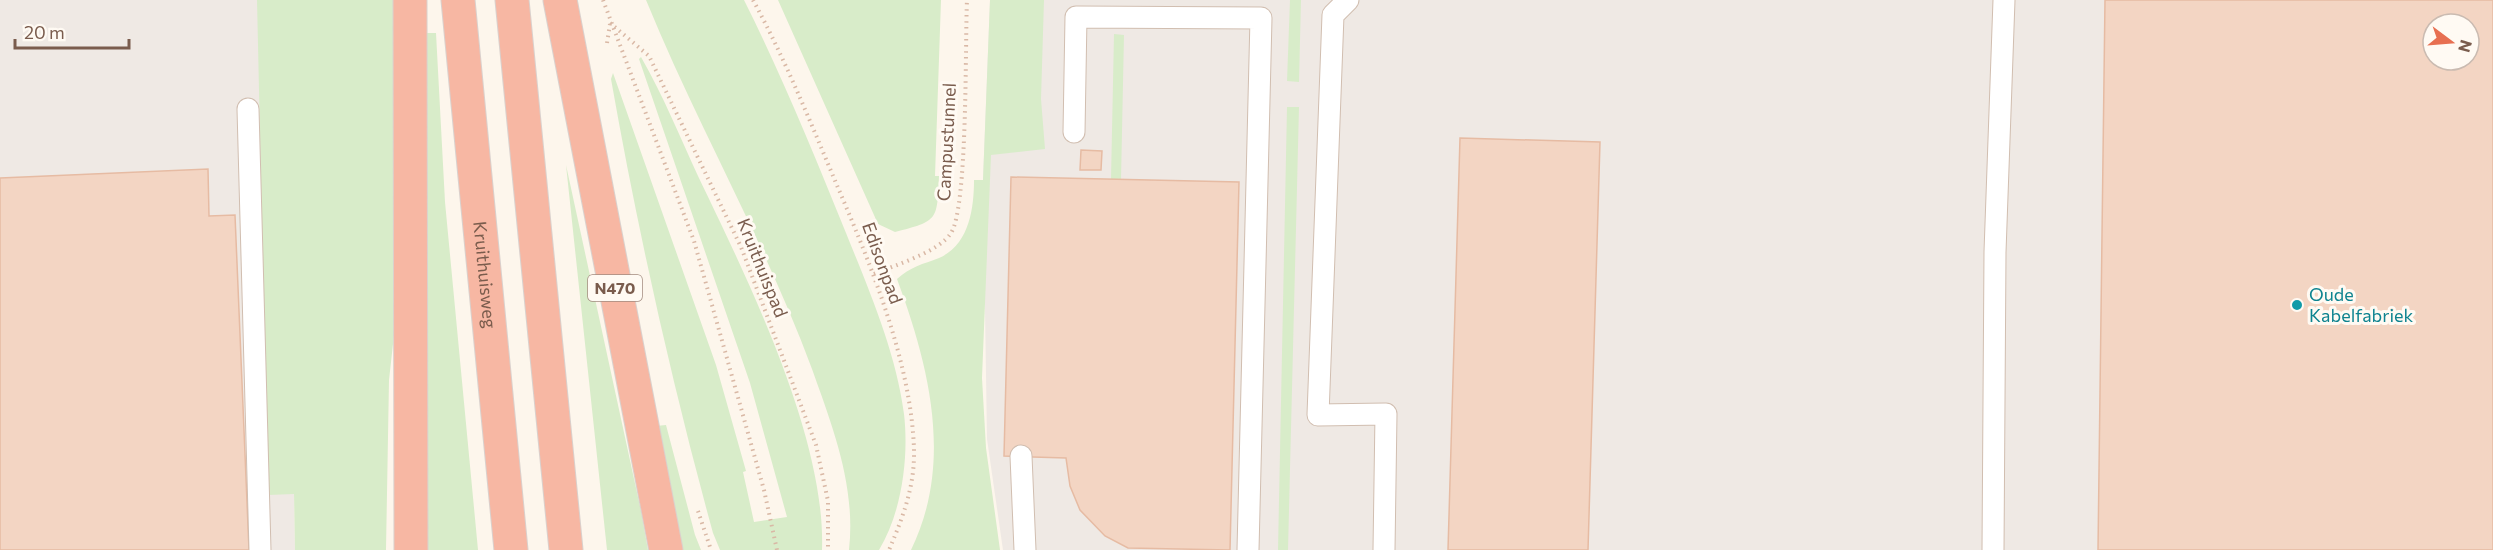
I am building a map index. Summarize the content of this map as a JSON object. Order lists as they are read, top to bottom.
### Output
{
  "streets": {
    "highway": ["Kruithuisweg", "N470"],
    "path": ["Campustunnel", "Edisonpad", "Kruithuispad"]
  },
  "crossings": [
    ["Campustunnel", "Edisonpad"]
  ],
  "places": ["Oude Kabelfabriek"],
  "scale_bar": "20 m",
  "north": "right"
}
